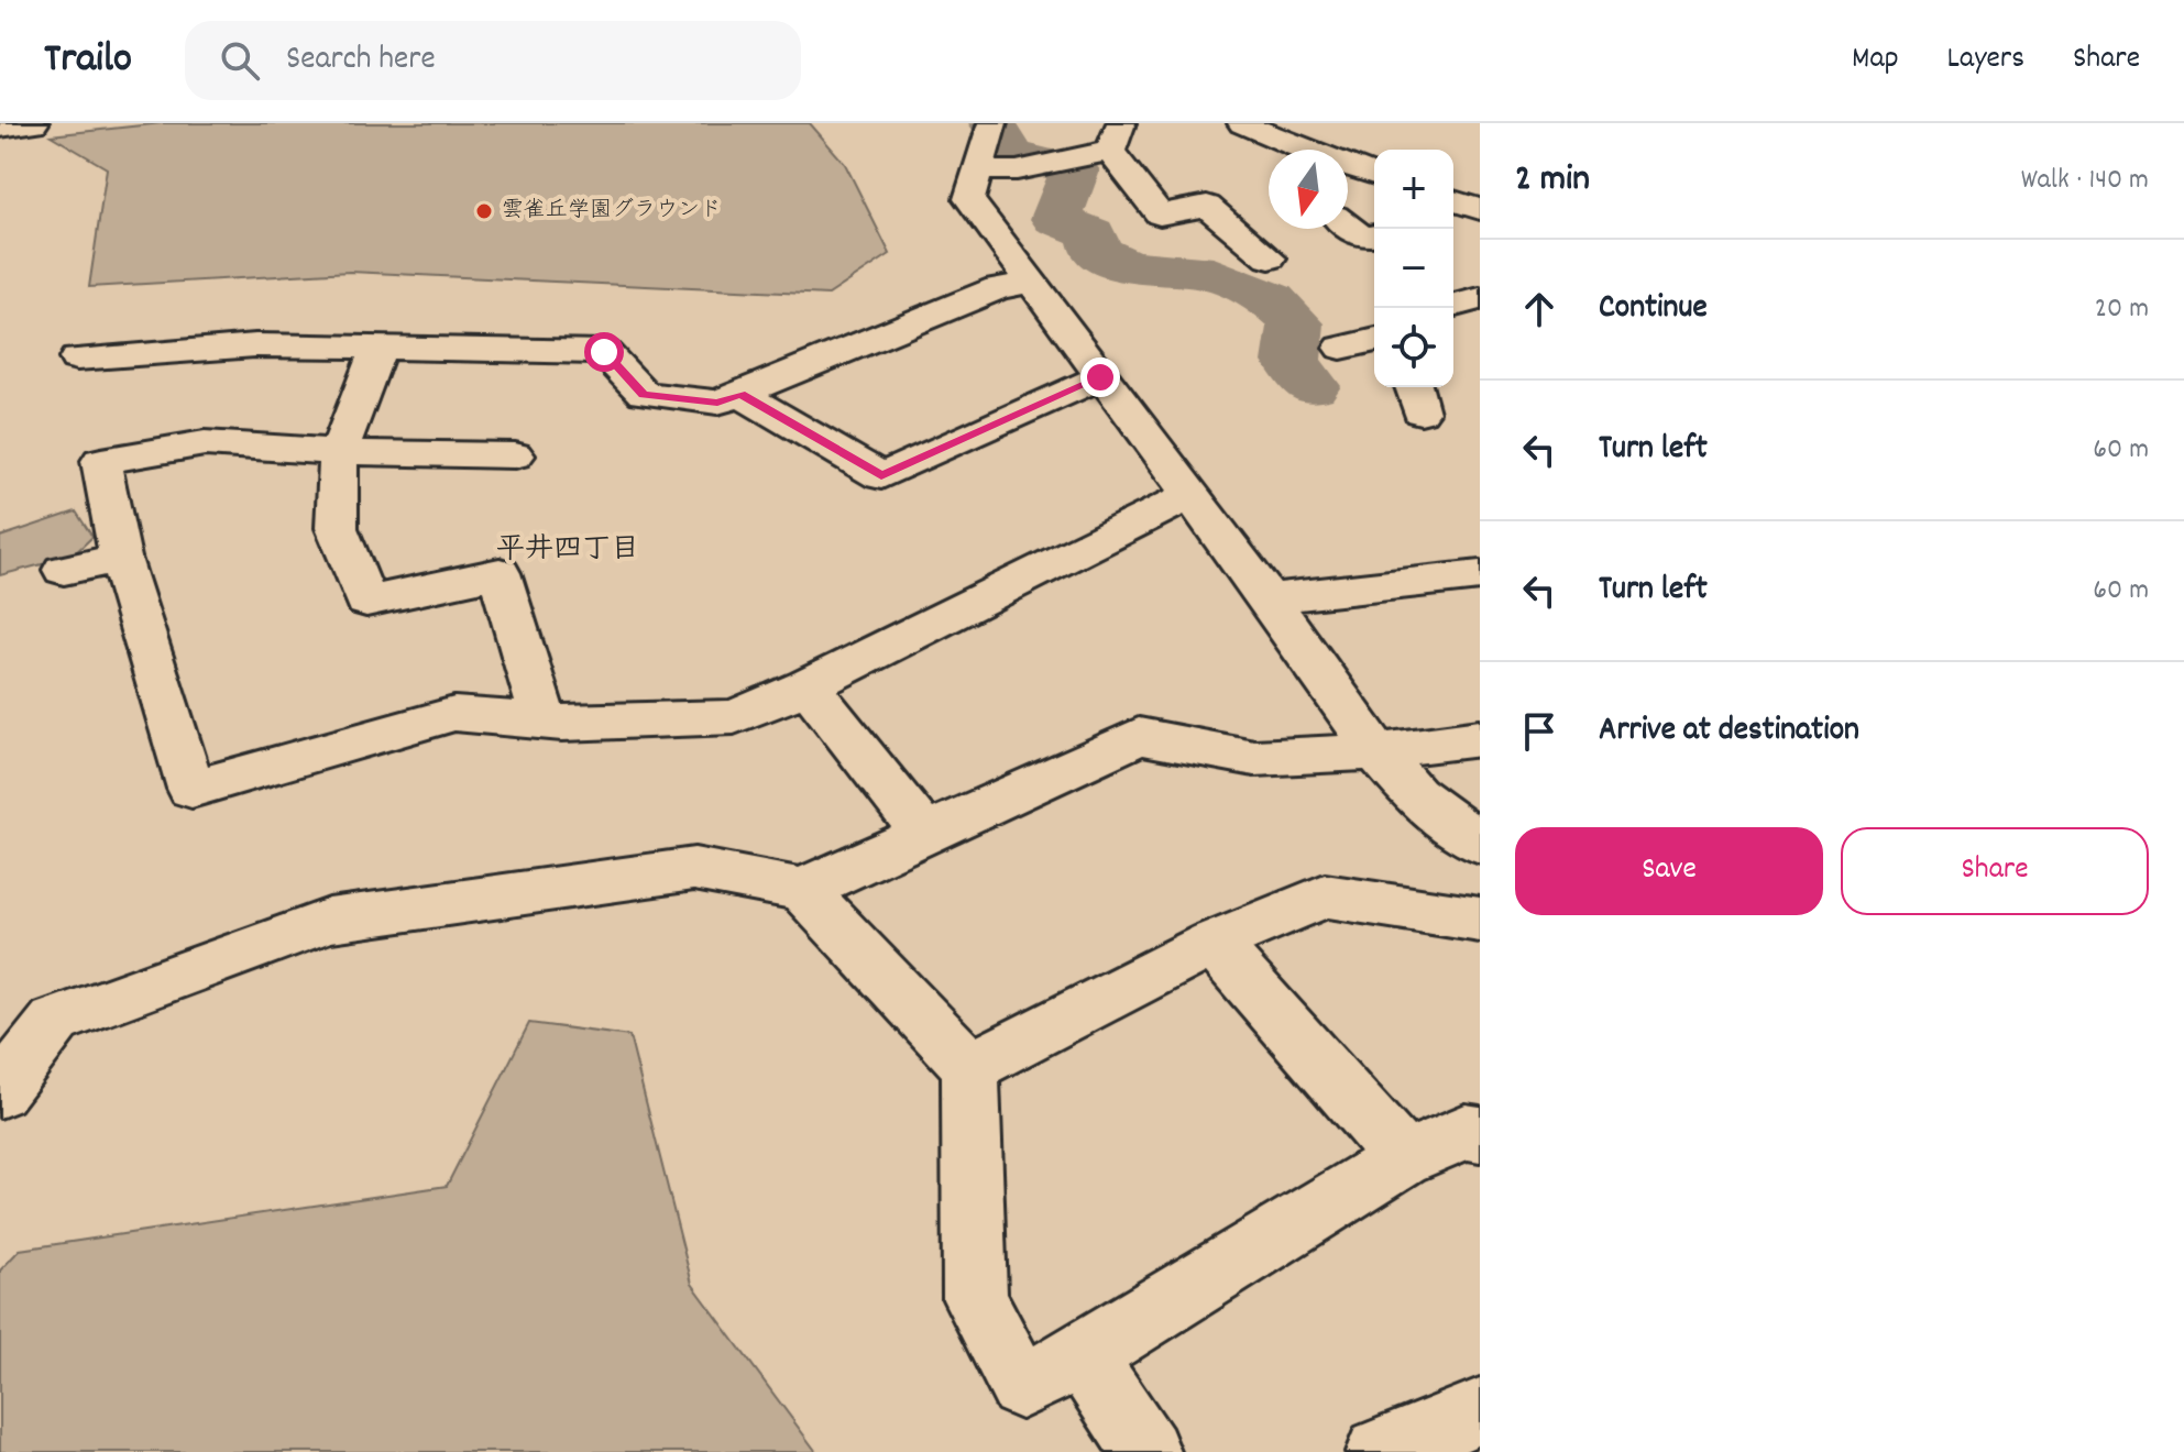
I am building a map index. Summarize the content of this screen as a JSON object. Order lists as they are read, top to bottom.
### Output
{
  "districts": ["平井四丁目"],
  "places": ["雲雀丘学園グラウンド"],
  "north": "bottom",
  "page": {
    "header": "Trailo",
    "search": "Search here",
    "nav": ["Map", "Layers", "Share"],
    "heading": ["2 min", "Walk · 140 m"],
    "map_buttons": ["+", "−"],
    "list": [
      ["Continue", "20 m"],
      ["Turn left", "60 m"],
      ["Turn left", "60 m"],
      "Arrive at destination"
    ],
    "buttons": ["Save", "Share"]
  }
}
